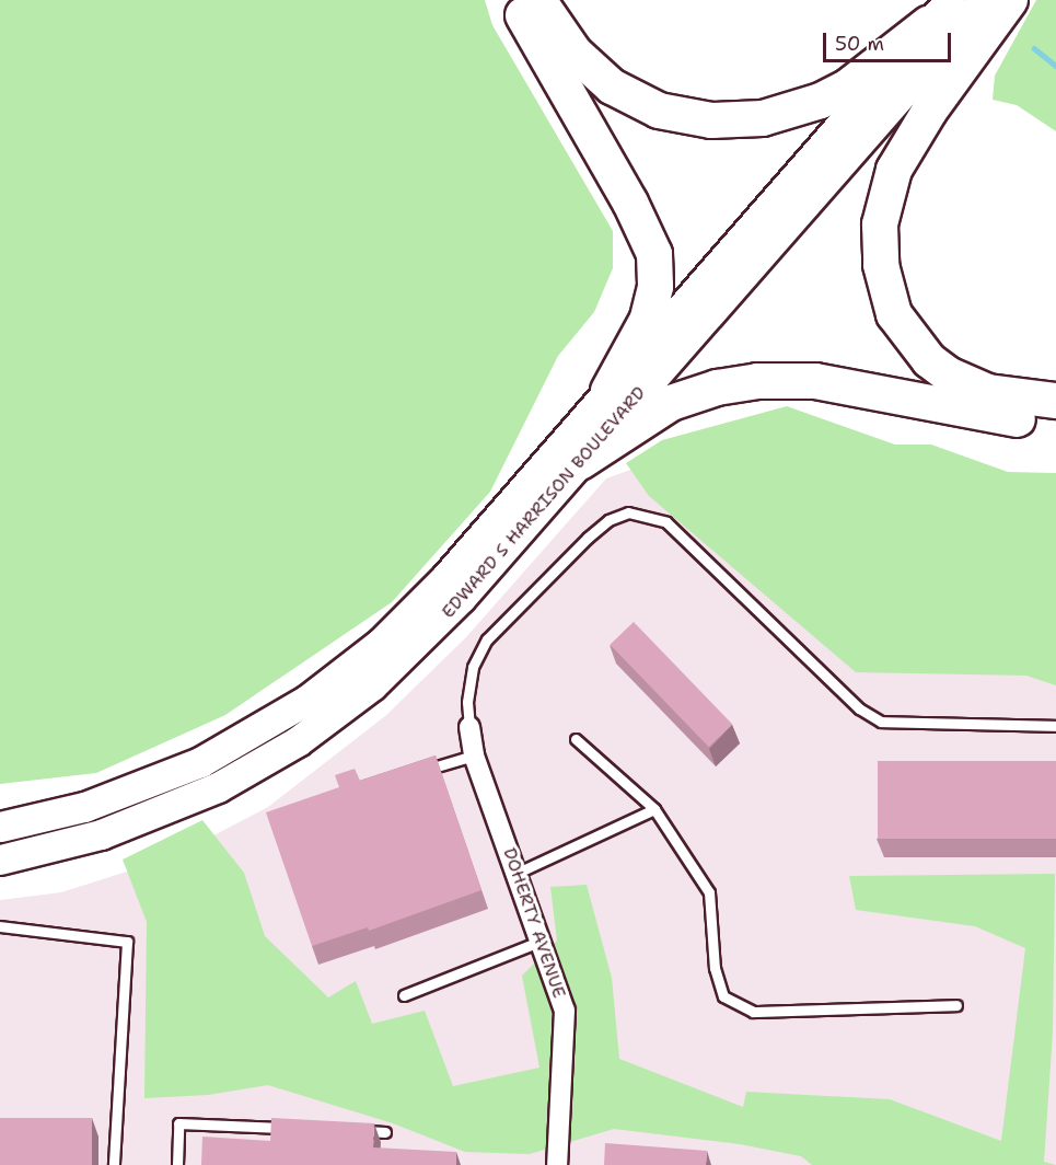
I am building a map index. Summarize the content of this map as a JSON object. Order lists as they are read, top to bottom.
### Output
{
  "streets": {
    "main road": ["EDWARD S HARRISON BOULEVARD"],
    "street": ["DOHERTY AVENUE"]
  },
  "scale_bar": "50 m"
}
